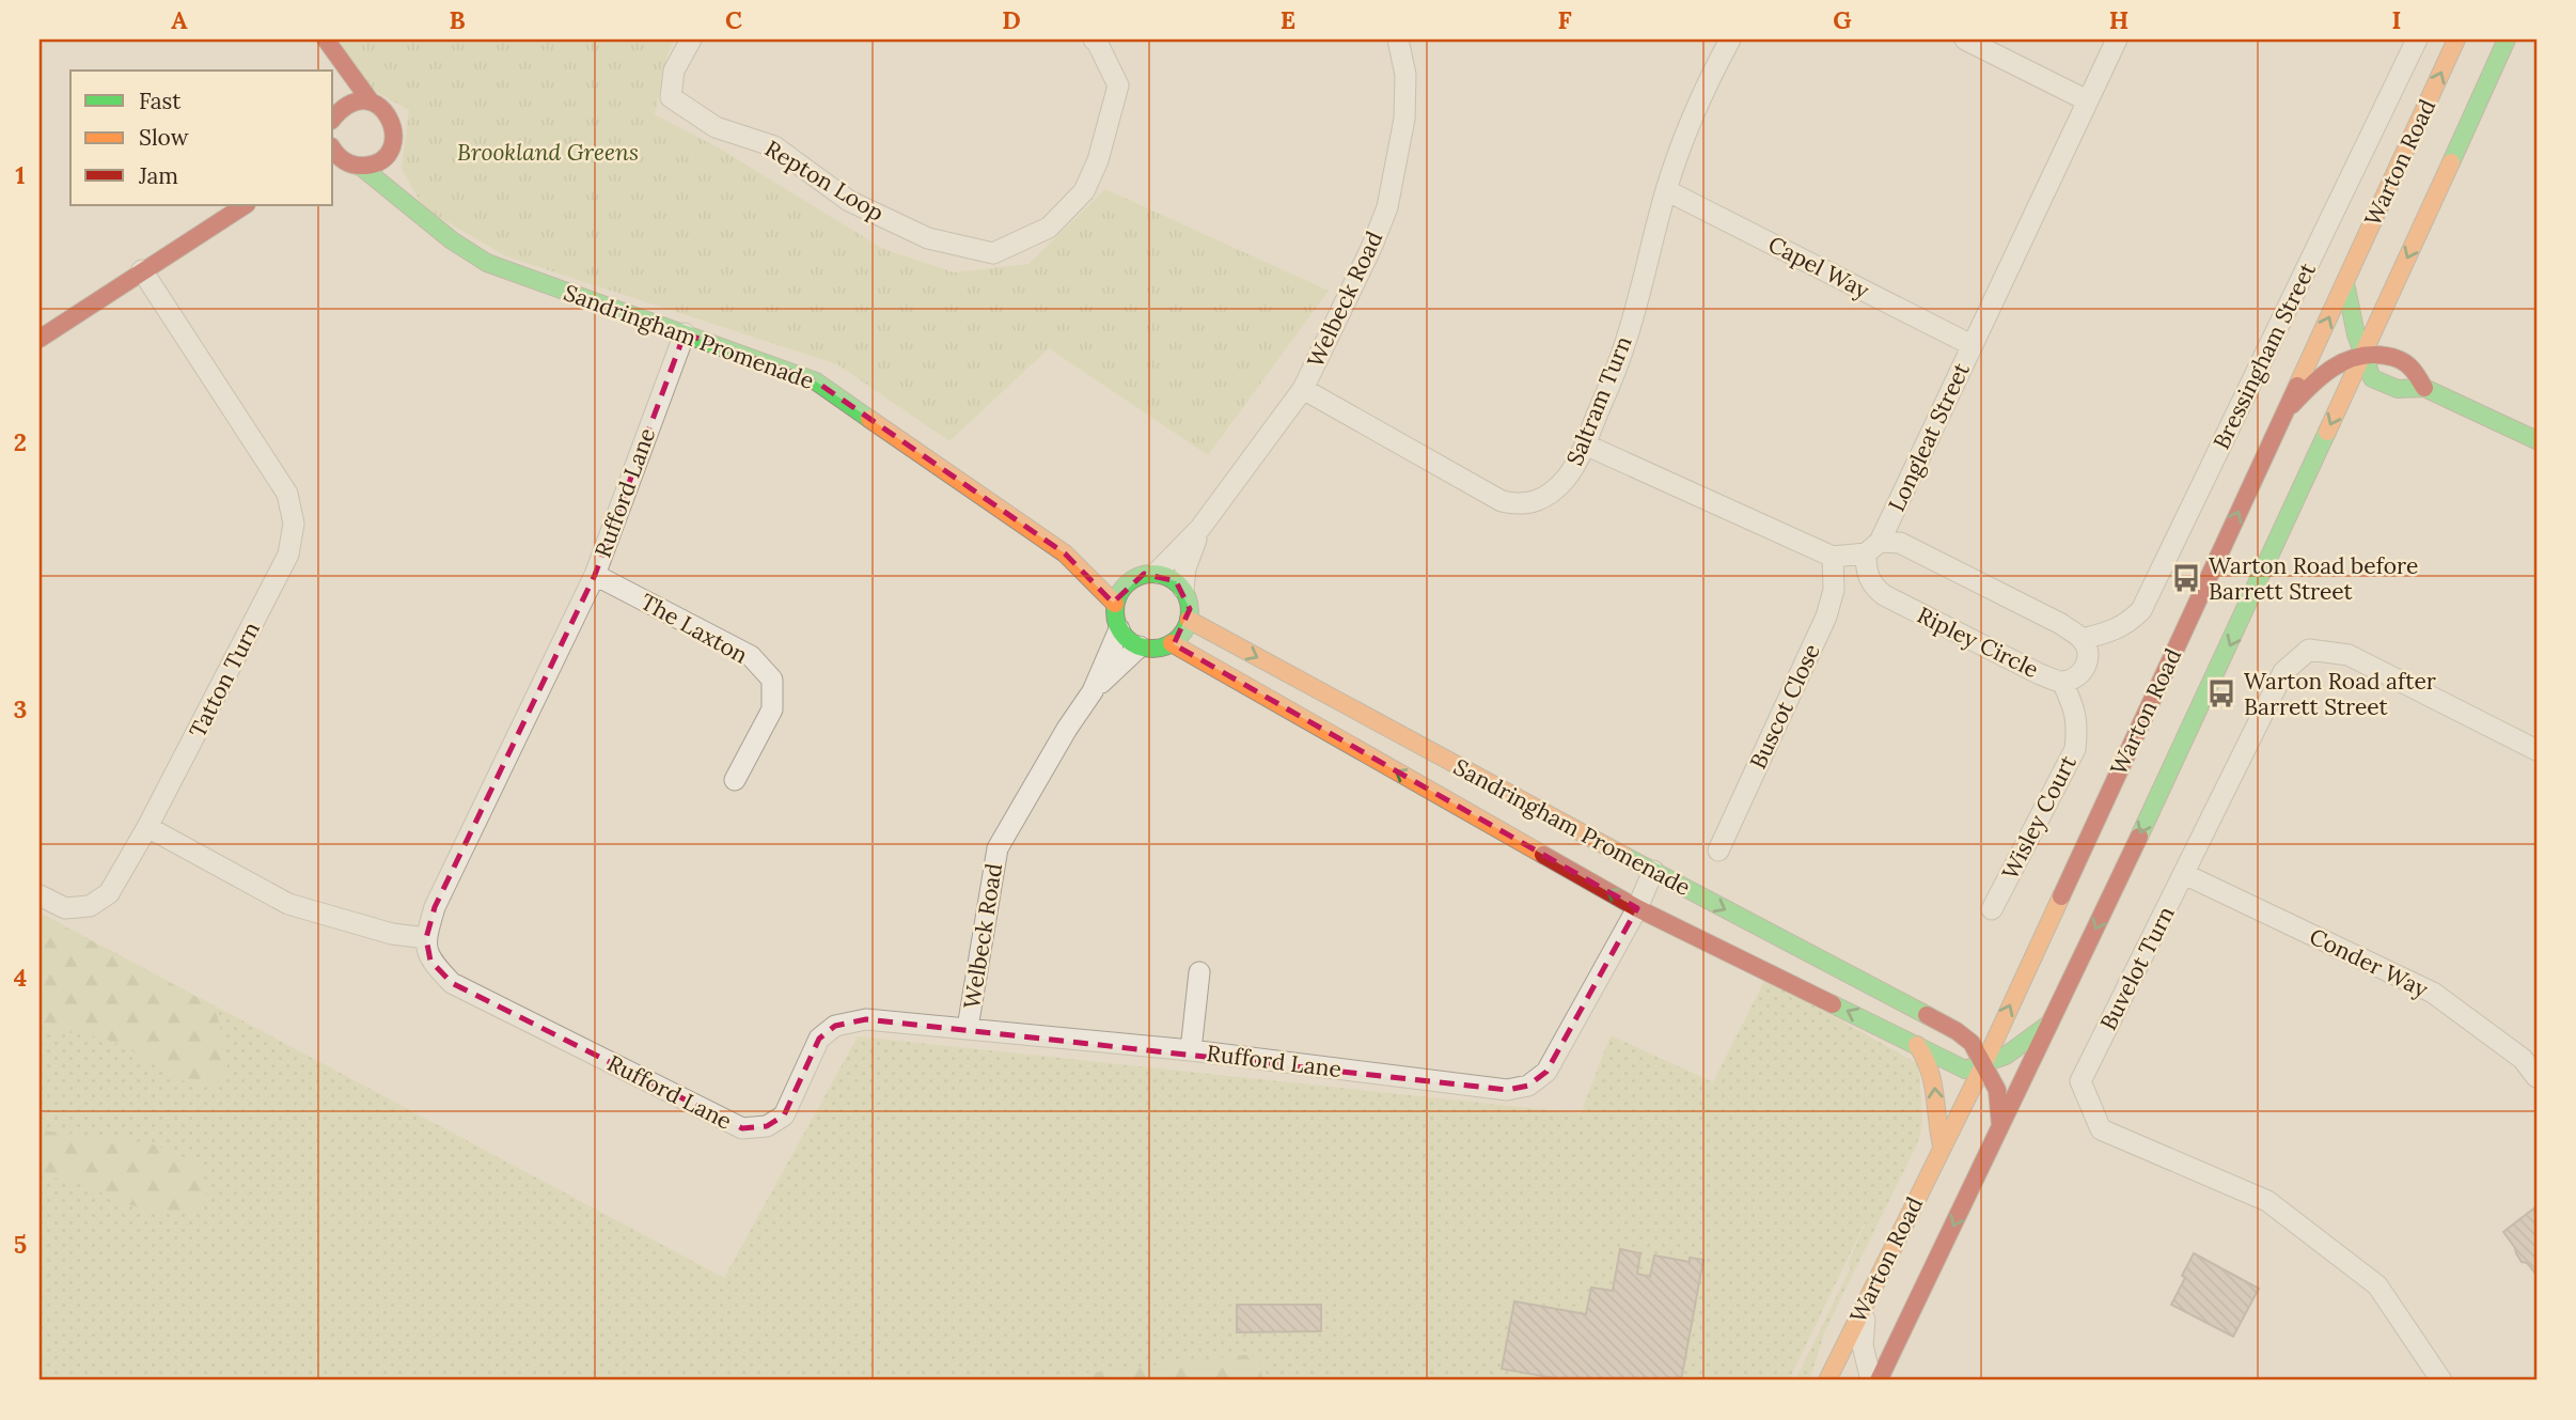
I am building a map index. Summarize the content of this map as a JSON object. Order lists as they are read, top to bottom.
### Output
{
  "streets": {
    "street": [
      "Warton Road",
      "Repton Loop",
      "Capel Way",
      "Welbeck Road",
      "Sandringham Promenade",
      "Bressingham Street",
      "Saltram Turn",
      "Longleat Street",
      "Rufford Lane",
      "The Laxton",
      "Ripley Circle",
      "Tatton Turn",
      "Buscot Close",
      "Wisley Court",
      "Conder Way",
      "Buvelot Turn"
    ]
  },
  "crossings": [
    ["Warton Road", "Sandringham Promenade"],
    ["Capel Way", "Saltram Turn"],
    ["Capel Way", "Longleat Street"],
    ["Welbeck Road", "Sandringham Promenade"],
    ["Welbeck Road", "Saltram Turn"],
    ["Welbeck Road", "Rufford Lane"],
    ["Sandringham Promenade", "Rufford Lane"],
    ["Bressingham Street", "Ripley Circle"],
    ["Longleat Street", "Ripley Circle"],
    ["Rufford Lane", "The Laxton"],
    ["Ripley Circle", "Wisley Court"],
    ["Conder Way", "Buvelot Turn"]
  ],
  "parks": ["Brookland Greens"],
  "places": {
    "bus stop": ["Warton Road before Barrett Street", "Warton Road after Barrett Street"]
  },
  "legend": ["Fast", "Slow", "Jam"],
  "grid": {
    "columns": [
      "A",
      "B",
      "C",
      "D",
      "E",
      "F",
      "G",
      "H",
      "I"
    ],
    "rows": [
      "1",
      "2",
      "3",
      "4",
      "5"
    ]
  }
}
